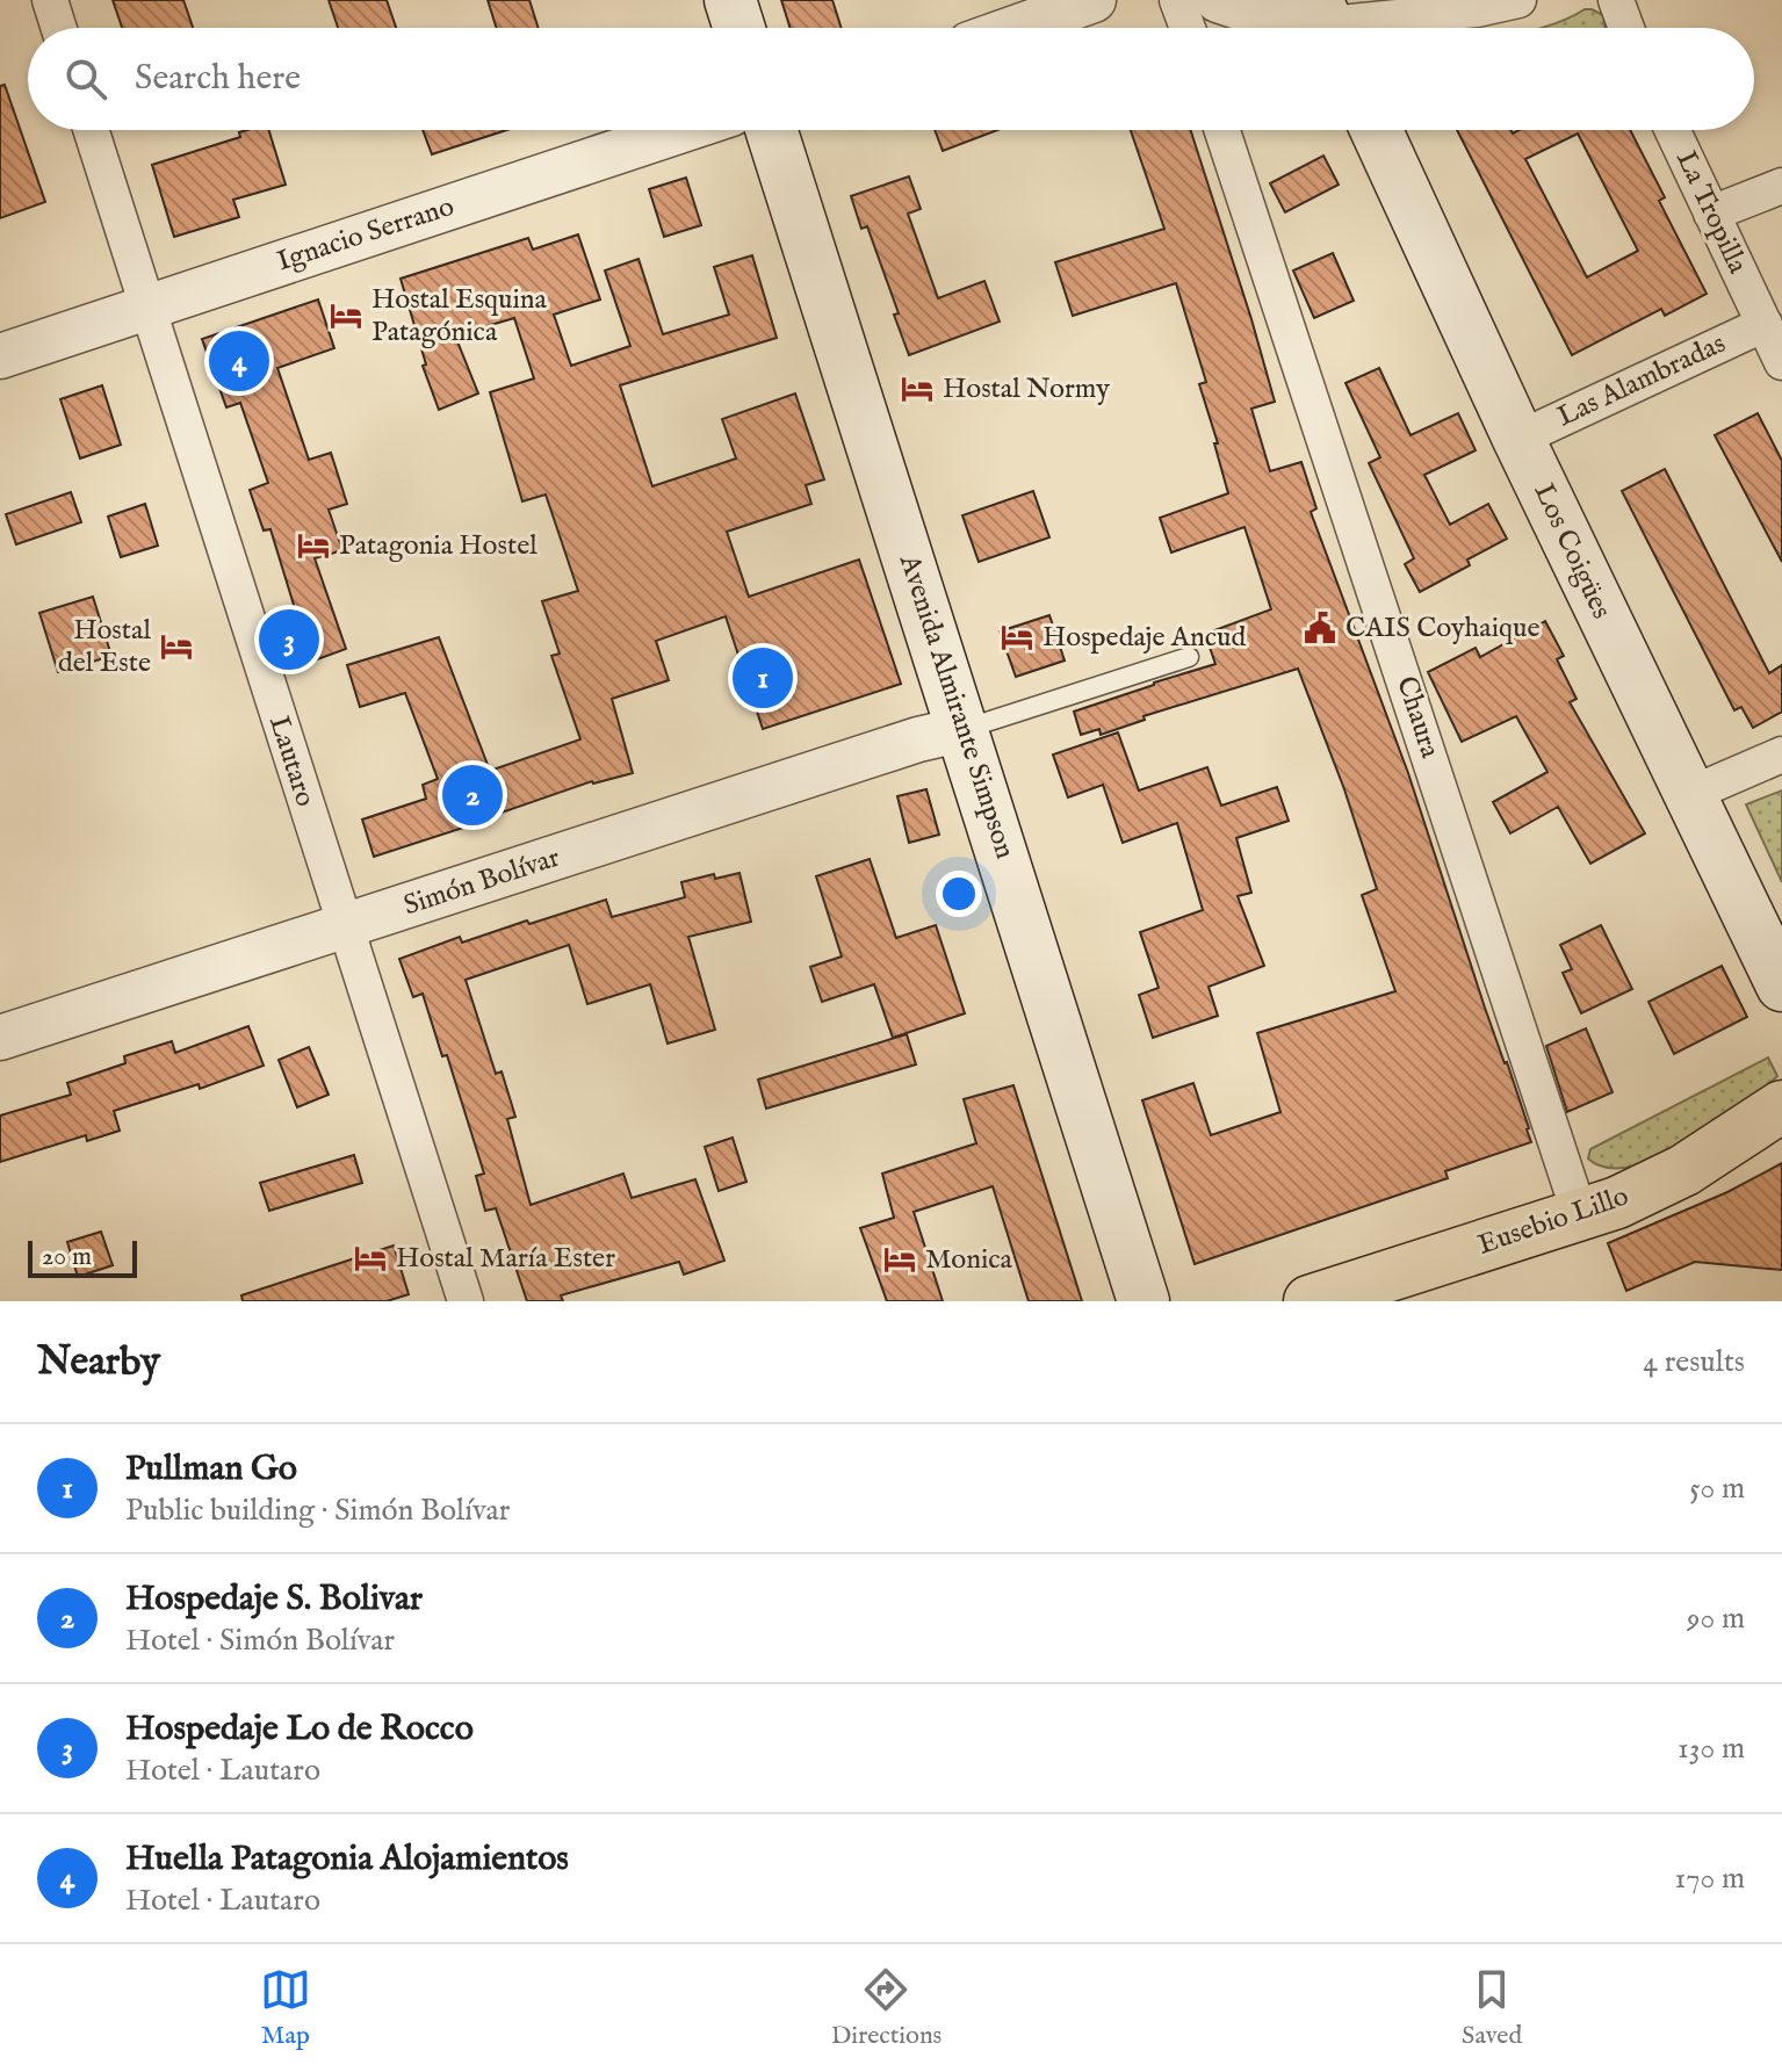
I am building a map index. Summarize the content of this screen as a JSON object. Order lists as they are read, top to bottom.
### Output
{
  "streets": {
    "main road": ["Los Coigües", "Avenida Almirante Simpson", "Eusebio Lillo"],
    "street": [
      "La Tropilla",
      "Ignacio Serrano",
      "Las Alambradas",
      "Chaura",
      "Lautaro",
      "Simón Bolívar"
    ]
  },
  "crossings": [
    ["La Tropilla", "Las Alambradas"],
    ["Ignacio Serrano", "Lautaro"],
    ["Las Alambradas", "Los Coigües"],
    ["Avenida Almirante Simpson", "Simón Bolívar"],
    ["Chaura", "Eusebio Lillo"],
    ["Lautaro", "Simón Bolívar"]
  ],
  "places": {
    "hotel": [
      "Hostal Esquina Patagónica",
      "Hostal Normy",
      "Patagonia Hostel",
      "Hospedaje Ancud",
      "Hostal del Este",
      "Hostal María Ester",
      "Monica"
    ],
    "public building": ["CAIS Coyhaique"]
  },
  "scale_bar": "20 m",
  "page": {
    "search": "Search here",
    "pins": [
      "4",
      "3",
      "1",
      "2"
    ],
    "scale": "20 m",
    "heading": ["Nearby", "4 results"],
    "list": [
      {
        "mark": "1",
        "name": "Pullman Go",
        "note": "Public building · Simón Bolívar",
        "value": "50 m"
      },
      {
        "mark": "2",
        "name": "Hospedaje S. Bolivar",
        "note": "Hotel · Simón Bolívar",
        "value": "90 m"
      },
      {
        "mark": "3",
        "name": "Hospedaje Lo de Rocco",
        "note": "Hotel · Lautaro",
        "value": "130 m"
      },
      {
        "mark": "4",
        "name": "Huella Patagonia Alojamientos",
        "note": "Hotel · Lautaro",
        "value": "170 m"
      }
    ],
    "nav": ["Map", "Directions", "Saved"]
  }
}
